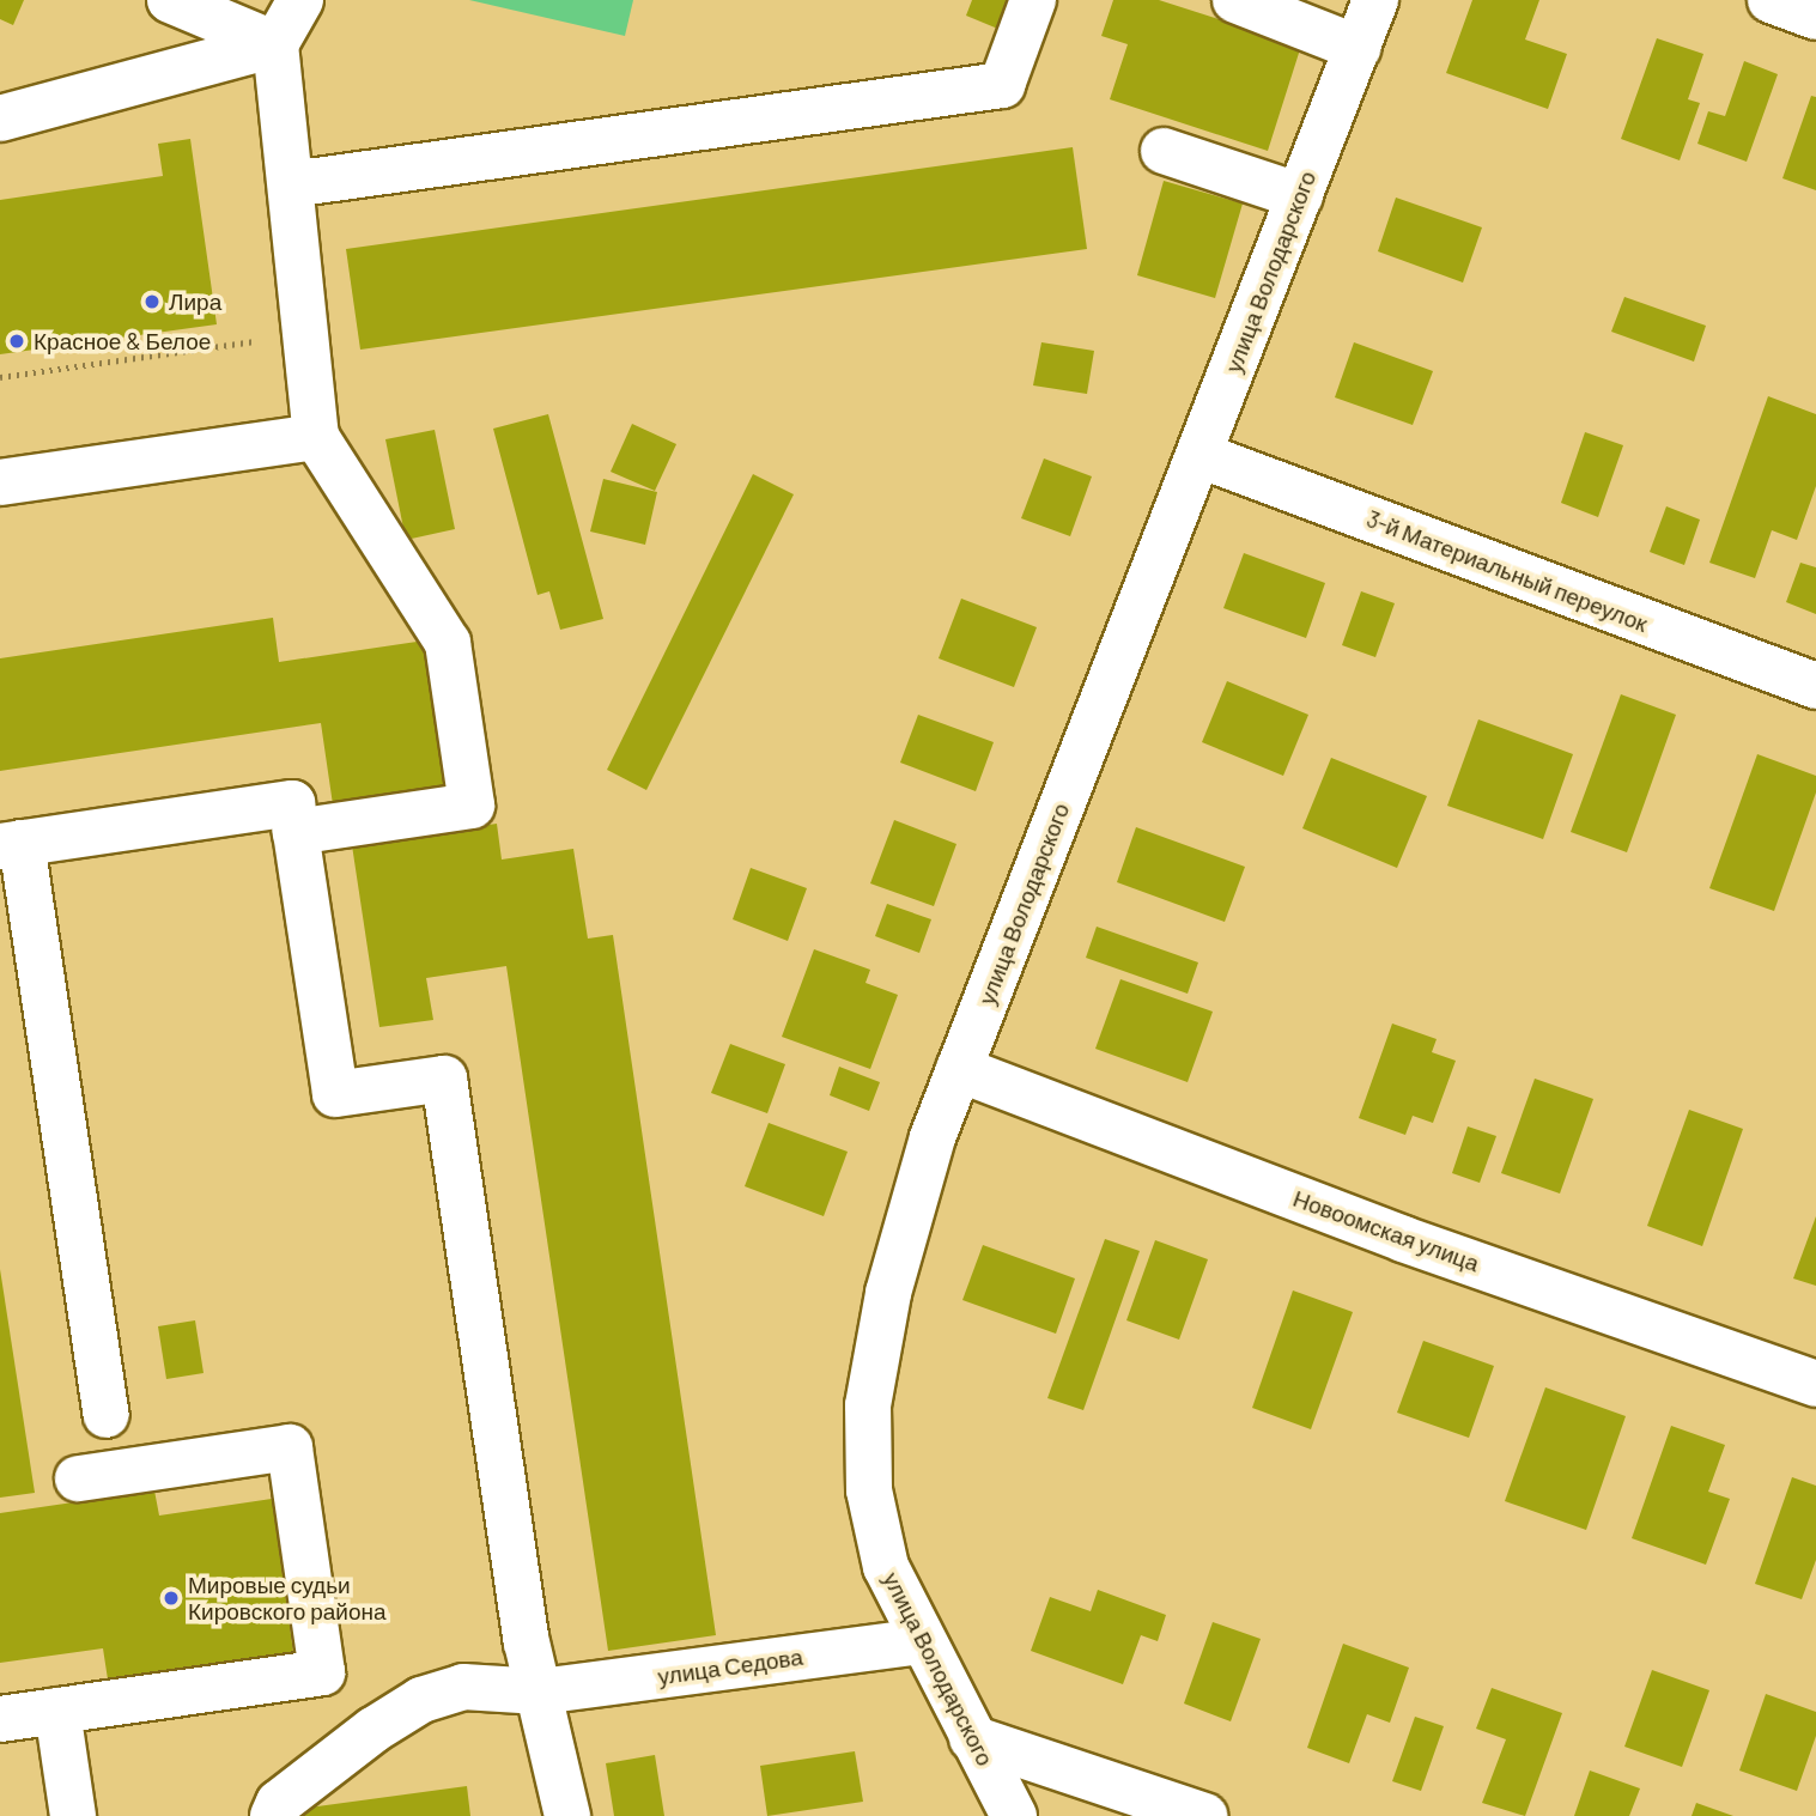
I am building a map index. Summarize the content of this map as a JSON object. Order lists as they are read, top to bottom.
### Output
{
  "streets": {
    "street": [
      "улица Володарского",
      "3-й Материальный переулок",
      "Новоомская улица",
      "улица Седова"
    ]
  },
  "crossings": [
    ["улица Володарского", "3-й Материальный переулок"],
    ["улица Володарского", "Новоомская улица"],
    ["улица Володарского", "улица Седова"]
  ],
  "places": ["Лира", "Красное & Белое", "Мировые судьи Кировского района"]
}
